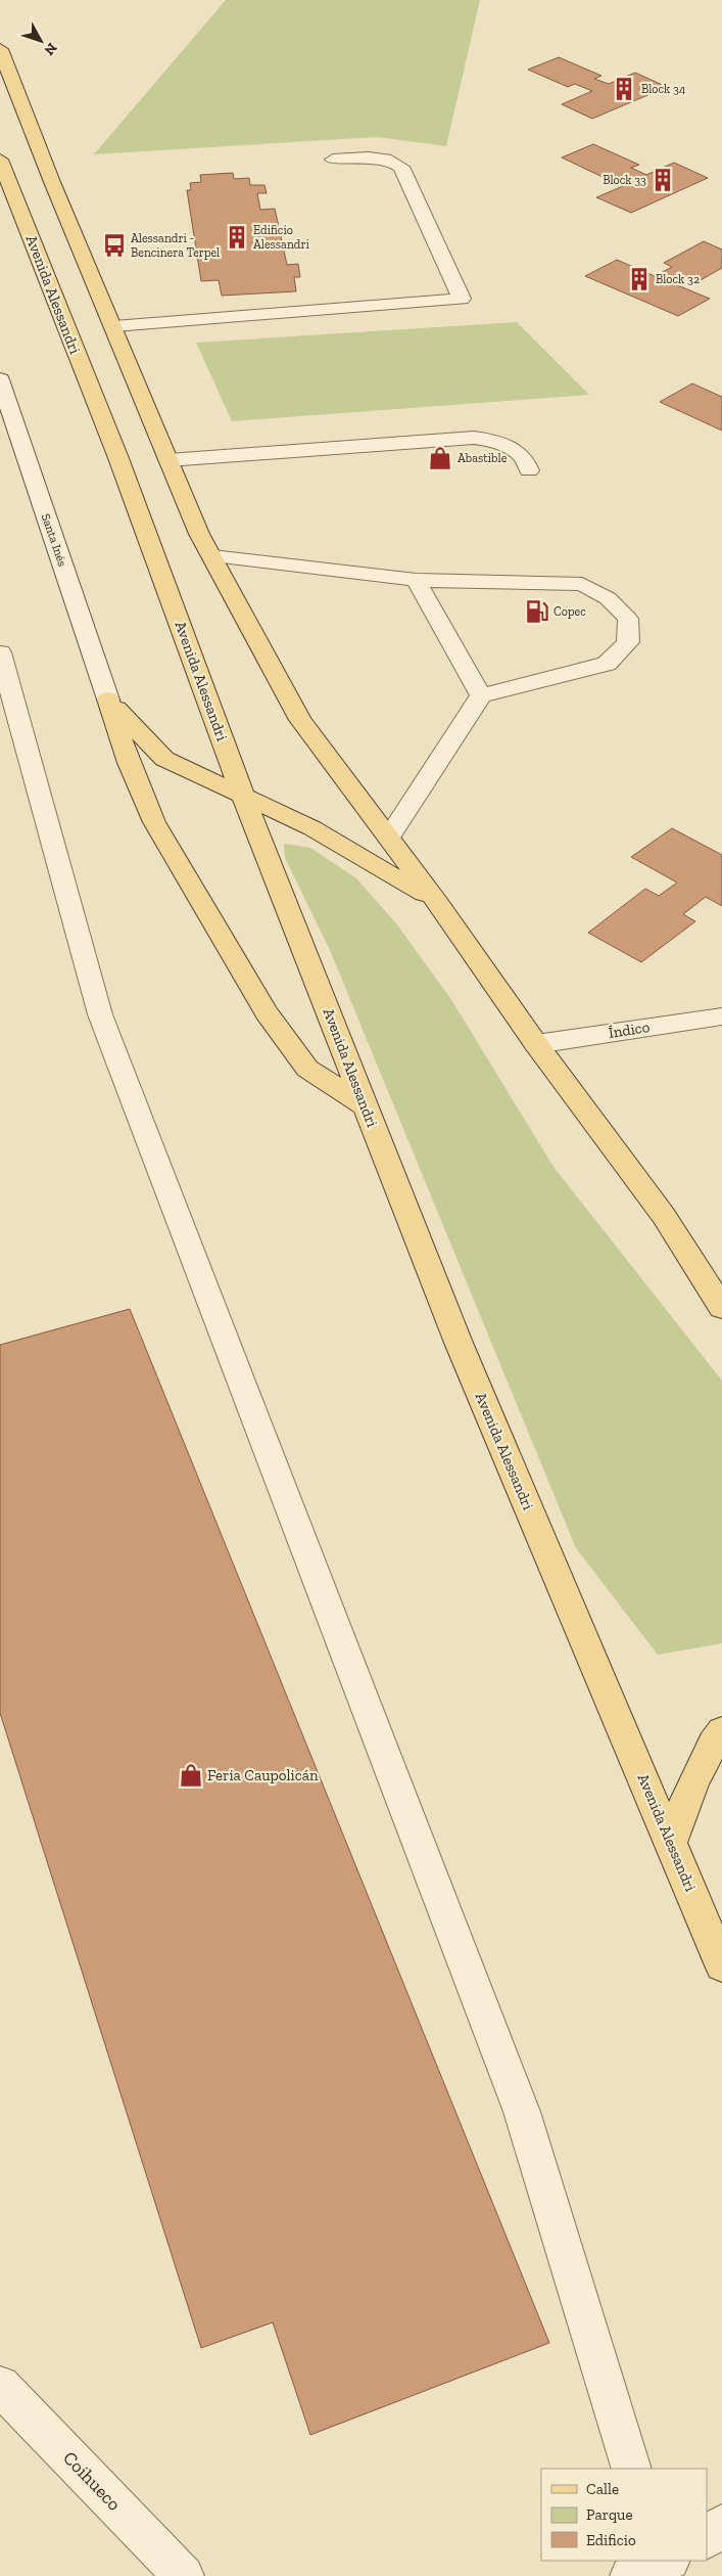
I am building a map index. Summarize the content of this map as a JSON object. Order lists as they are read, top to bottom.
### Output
{
  "streets": {
    "main road": [
      "Avenida Alessandri",
      "Santa Inés",
      "Índico",
      "Coihueco"
    ]
  },
  "places": {
    "building": [
      "Block 34",
      "Block 33",
      "Edificio Alessandri",
      "Block 32"
    ],
    "bus stop": ["Alessandri - Bencinera Terpel"],
    "shop": ["Abastible", "Feria Caupolicán"],
    "fuel station": ["Copec"]
  },
  "legend": ["Calle", "Parque", "Edificio"],
  "north": "bottom right"
}
